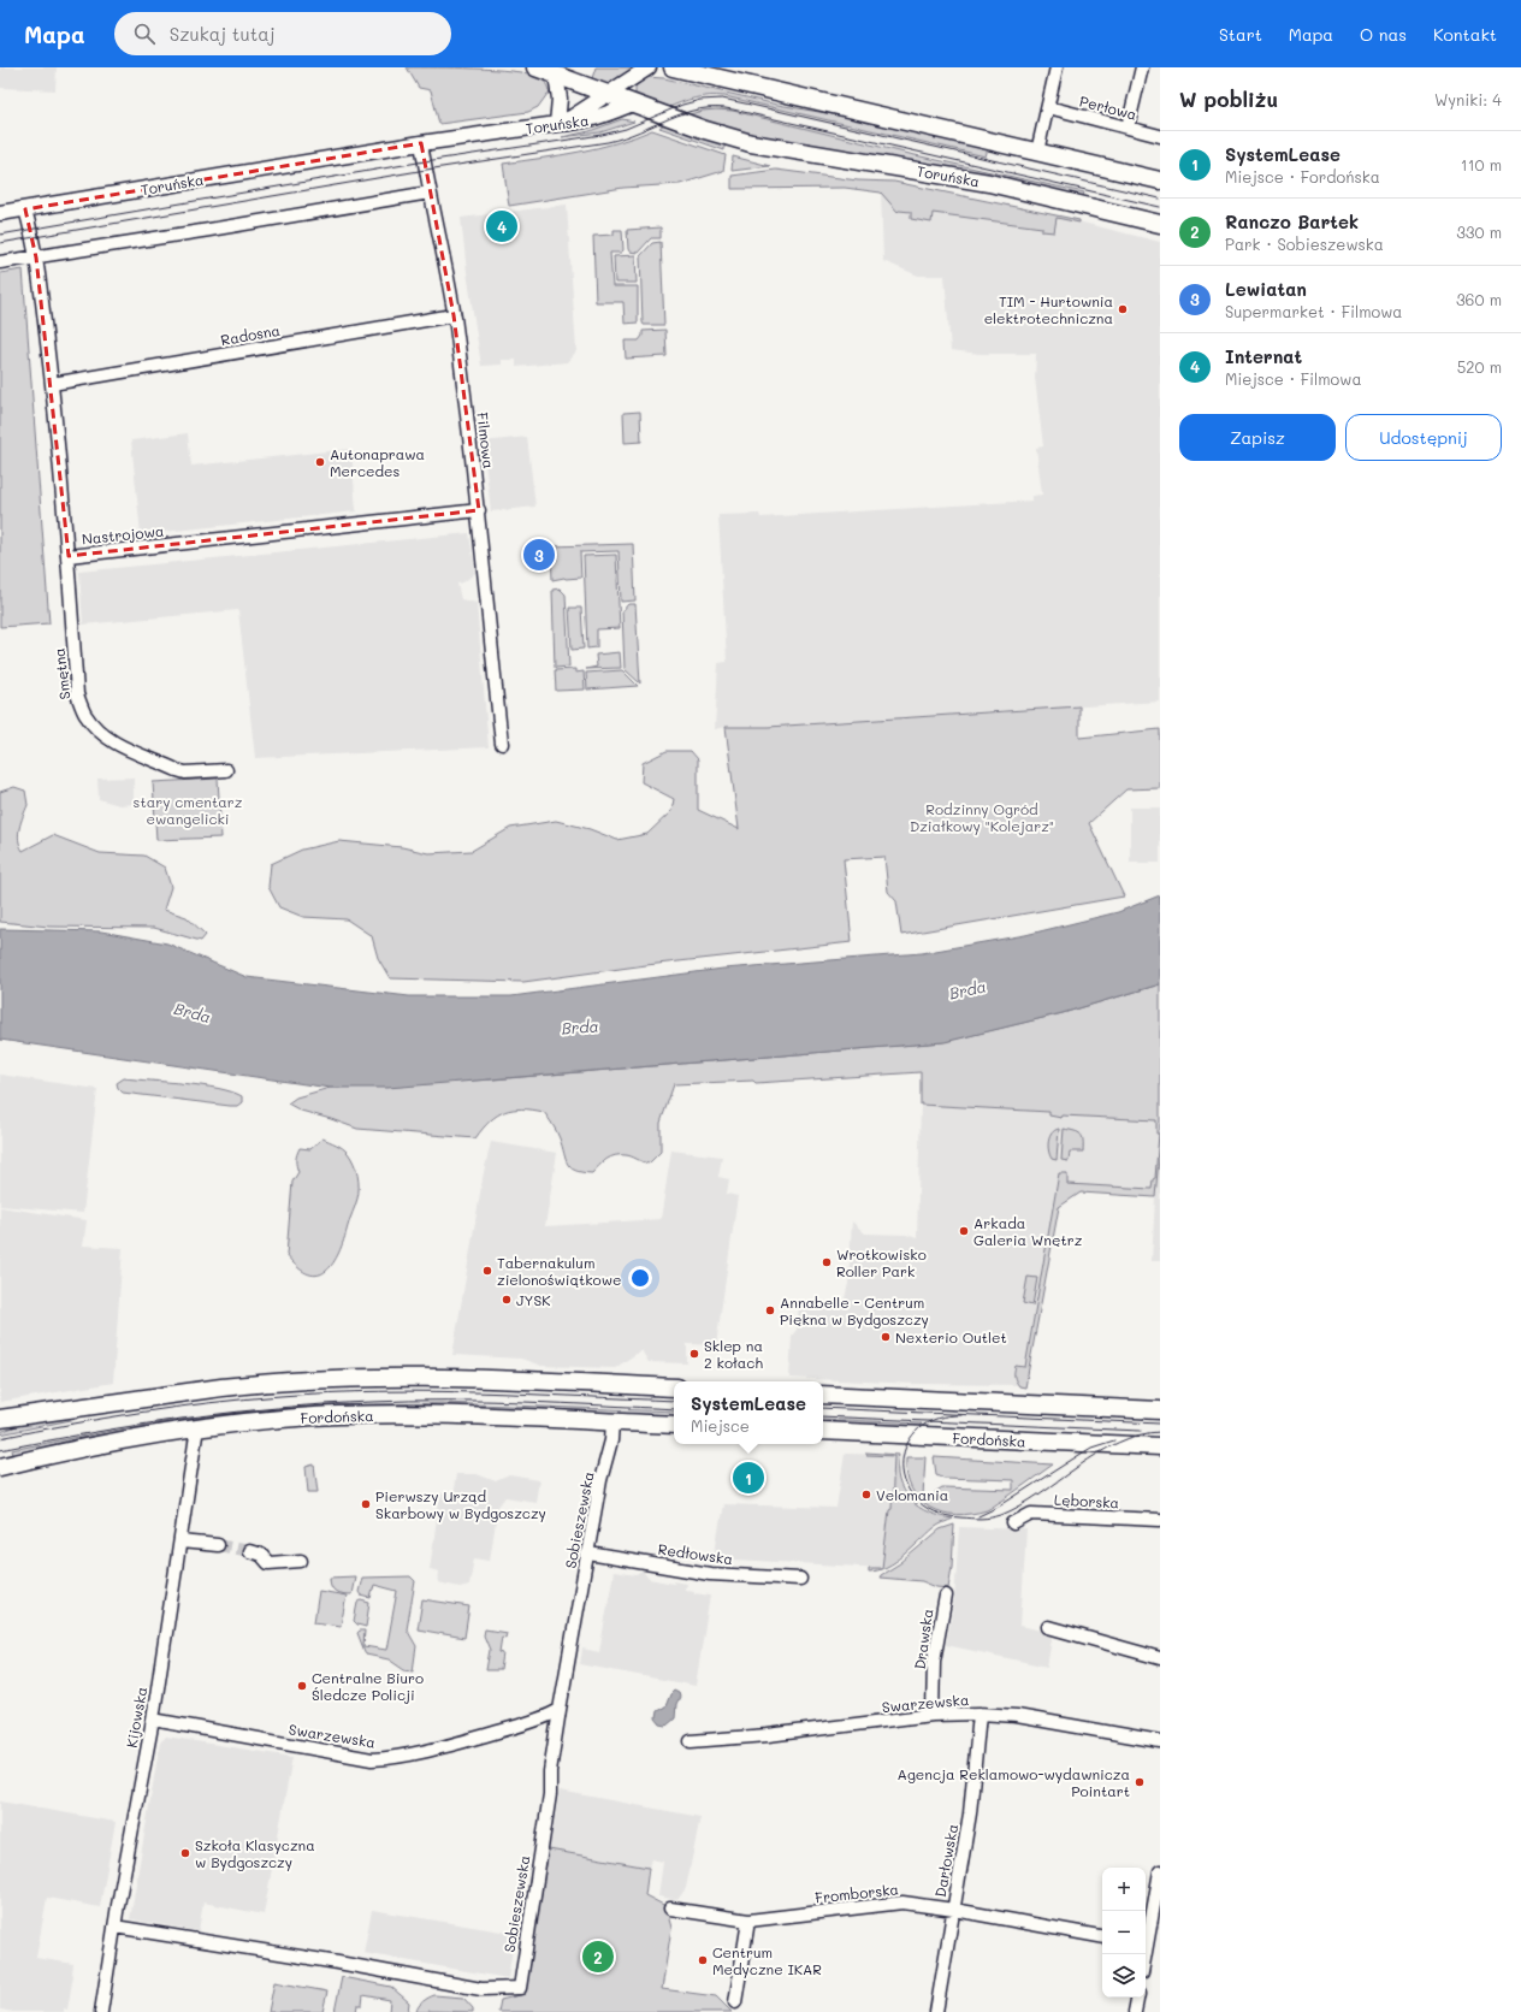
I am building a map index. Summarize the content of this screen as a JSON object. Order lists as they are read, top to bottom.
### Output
{
  "streets": {
    "main road": ["Toruńska", "Fordońska"],
    "street": [
      "Perłowa",
      "Radosna",
      "Filmowa",
      "Nastrojowa",
      "Smętna",
      "Lęborska",
      "Sobieszewska",
      "Redłowska",
      "Drawska",
      "Swarzewska",
      "Kijowska",
      "Darłowska",
      "Fromborska"
    ]
  },
  "crossings": [
    ["Toruńska", "Filmowa"],
    ["Radosna", "Filmowa"],
    ["Radosna", "Nastrojowa"],
    ["Filmowa", "Nastrojowa"],
    ["Nastrojowa", "Smętna"],
    ["Fordońska", "Sobieszewska"],
    ["Fordońska", "Kijowska"],
    ["Sobieszewska", "Redłowska"],
    ["Sobieszewska", "Swarzewska"],
    ["Sobieszewska", "Kijowska"],
    ["Drawska", "Swarzewska"],
    ["Swarzewska", "Kijowska"],
    ["Swarzewska", "Darłowska"],
    ["Darłowska", "Fromborska"]
  ],
  "water": ["Brda"],
  "parks": ["stary cmentarz ewangelicki", "Rodzinny Ogród Działkowy \"Kolejarz\""],
  "places": [
    "TIM - Hurtownia elektrotechniczna",
    "Autonaprawa Mercedes",
    "Arkada Galeria Wnętrz",
    "Wrotkowisko Roller Park",
    "Tabernakulum zielonoświątkowe",
    "JYSK",
    "Annabelle - Centrum Piękna w Bydgoszczy",
    "Nexterio Outlet",
    "Sklep na 2 kołach",
    "Velomania",
    "Pierwszy Urząd Skarbowy w Bydgoszczy",
    "Centralne Biuro Śledcze Policji",
    "Agencja Reklamowo-wydawnicza Pointart",
    "Szkoła Klasyczna w Bydgoszczy",
    "Centrum Medyczne IKAR"
  ],
  "page": {
    "header": "Mapa",
    "search": "Szukaj tutaj",
    "nav": [
      "Start",
      "Mapa",
      "O nas",
      "Kontakt"
    ],
    "heading": ["W pobliżu", "Wyniki: 4"],
    "list": [
      {
        "mark": "1",
        "name": "SystemLease",
        "note": "Miejsce · Fordońska",
        "value": "110 m"
      },
      {
        "mark": "2",
        "name": "Ranczo Bartek",
        "note": "Park · Sobieszewska",
        "value": "330 m"
      },
      {
        "mark": "3",
        "name": "Lewiatan",
        "note": "Supermarket · Filmowa",
        "value": "360 m"
      },
      {
        "mark": "4",
        "name": "Internat",
        "note": "Miejsce · Filmowa",
        "value": "520 m"
      }
    ],
    "pins": [
      "4",
      "3",
      "1",
      "2"
    ],
    "buttons": ["Zapisz", "Udostępnij"],
    "popup": ["SystemLease", "Miejsce"],
    "map_buttons": ["+", "−"]
  }
}
